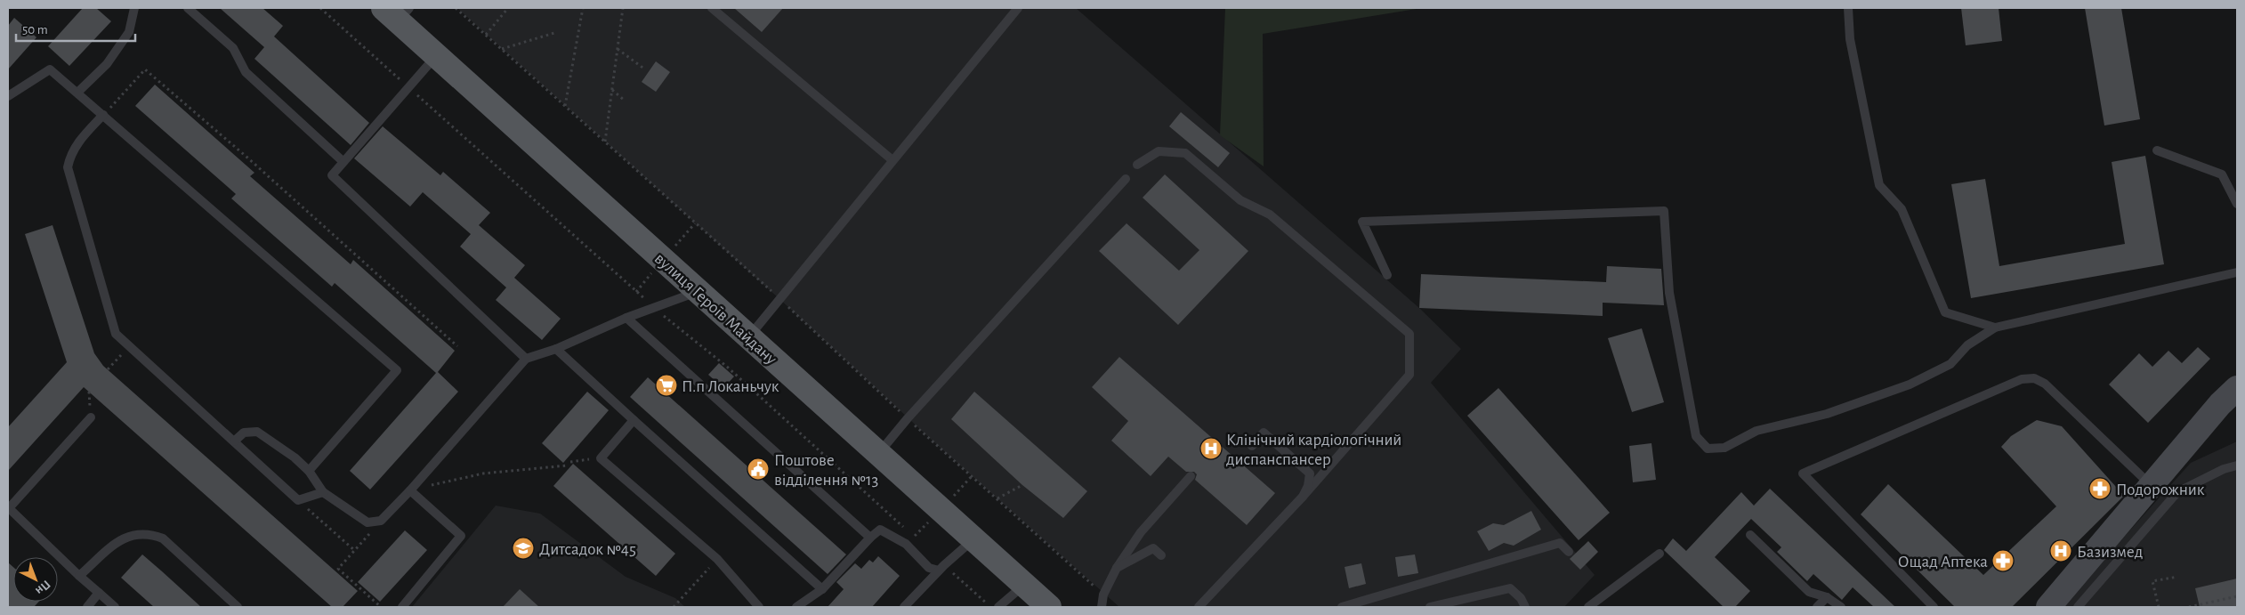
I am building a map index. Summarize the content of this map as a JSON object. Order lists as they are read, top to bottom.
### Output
{
  "streets": {
    "main road": ["вулиця Героїв Майдану"]
  },
  "places": {
    "supermarket": ["П.п Локаньчук"],
    "hospital": ["Клінічний кардіологічний диспанспансер", "Базизмед"],
    "public building": ["Поштове відділення №13"],
    "pharmacy": ["Подорожник", "Ощад Аптека"],
    "school or university": ["Дитсадок №45"]
  },
  "scale_bar": "50 m",
  "north": "bottom right"
}
